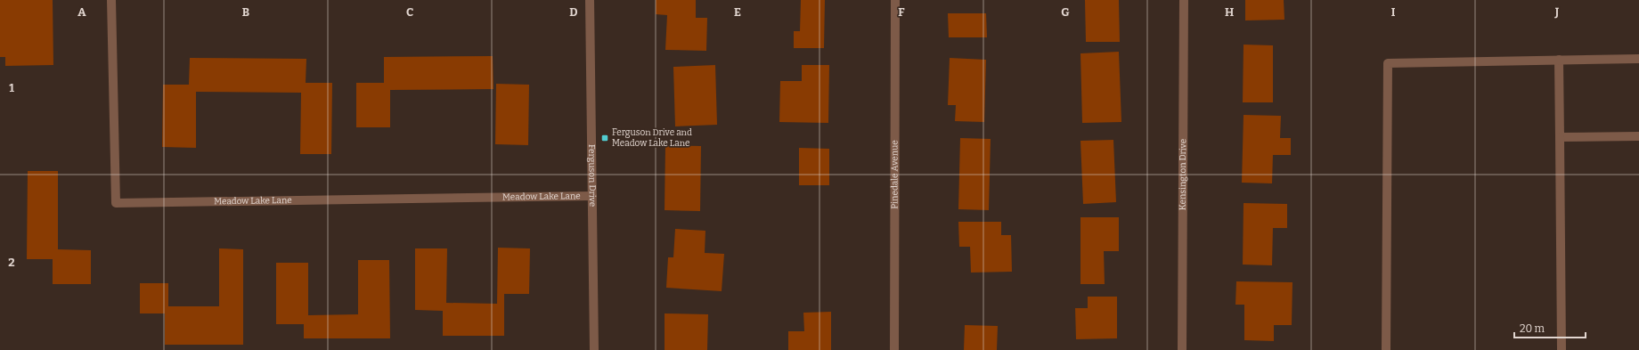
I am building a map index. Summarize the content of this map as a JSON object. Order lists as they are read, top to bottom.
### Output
{
  "streets": {
    "street": [
      "Kensington Drive",
      "Ferguson Drive",
      "Pinedale Avenue",
      "Meadow Lake Lane"
    ]
  },
  "crossings": [
    ["Ferguson Drive", "Meadow Lake Lane"]
  ],
  "places": {
    "transit": ["Ferguson Drive and Meadow Lake Lane"]
  },
  "scale_bar": "20 m",
  "grid": {
    "columns": [
      "A",
      "B",
      "C",
      "D",
      "E",
      "F",
      "G",
      "H",
      "I",
      "J"
    ],
    "rows": ["1", "2"]
  }
}
